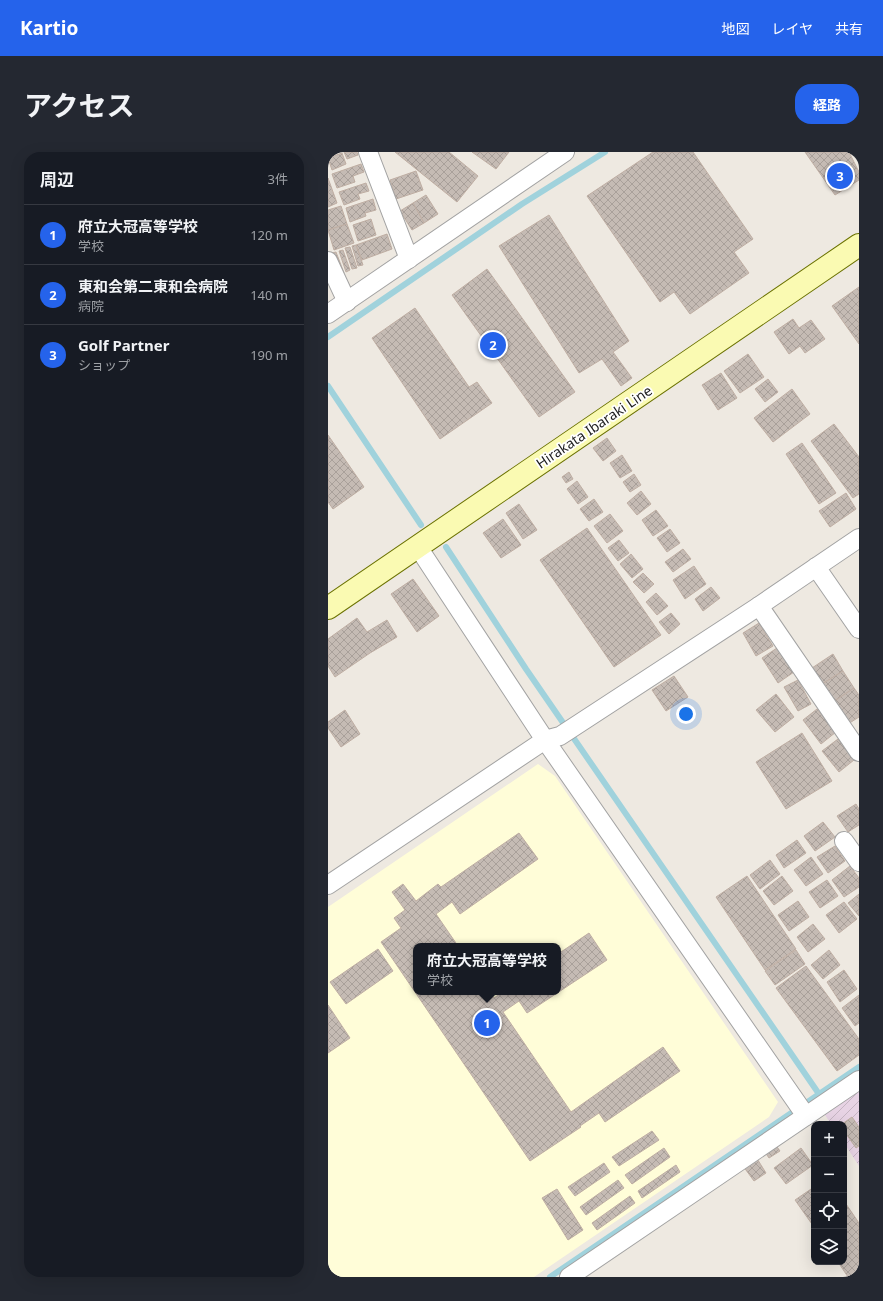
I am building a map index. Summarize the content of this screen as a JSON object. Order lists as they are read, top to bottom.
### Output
{
  "streets": {
    "main road": ["Hirakata Ibaraki Line"]
  },
  "page": {
    "header": "Kartio",
    "nav": ["地図", "レイヤ", "共有"],
    "title": "アクセス",
    "buttons": "経路",
    "heading": ["周辺", "3件"],
    "pins": ["3", "2", "1"],
    "list": [
      {
        "mark": "1",
        "name": "府立大冠高等学校",
        "note": "学校",
        "value": "120 m"
      },
      {
        "mark": "2",
        "name": "東和会第二東和会病院",
        "note": "病院",
        "value": "140 m"
      },
      {
        "mark": "3",
        "name": "Golf Partner",
        "note": "ショップ",
        "value": "190 m"
      }
    ],
    "popup": ["府立大冠高等学校", "学校"],
    "map_buttons": ["+", "−"]
  }
}
